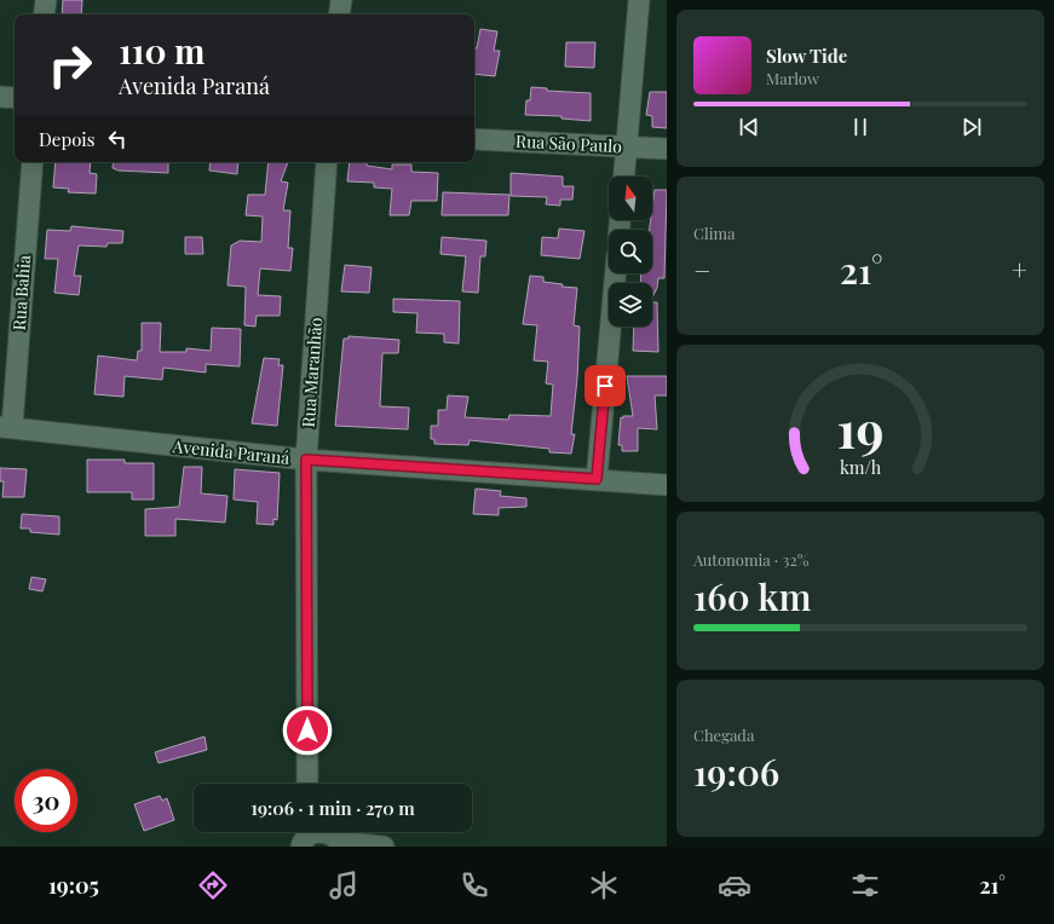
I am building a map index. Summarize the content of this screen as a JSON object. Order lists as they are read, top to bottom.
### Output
{
  "streets": {
    "street": [
      "Rua São Paulo",
      "Rua Bahia",
      "Rua Maranhão",
      "Avenida Paraná"
    ]
  },
  "crossings": [
    ["Rua Bahia", "Avenida Paraná"],
    ["Rua Maranhão", "Avenida Paraná"]
  ],
  "north": "top",
  "page": {
    "turn": ["110 m", "Avenida Paraná"],
    "song": ["Slow Tide", "Marlow"],
    "then": "Depois",
    "tile": [
      "Clima",
      ["Autonomia · 32%", "160 km"],
      ["Chegada", "19:06"]
    ],
    "heat": ["−", "21°", "+"],
    "limit": "30",
    "trip": "19:06 · 1 min · 270 m",
    "tabs": ["19:05", "21°"],
    "gauge": ["19", "km/h"]
  }
}
